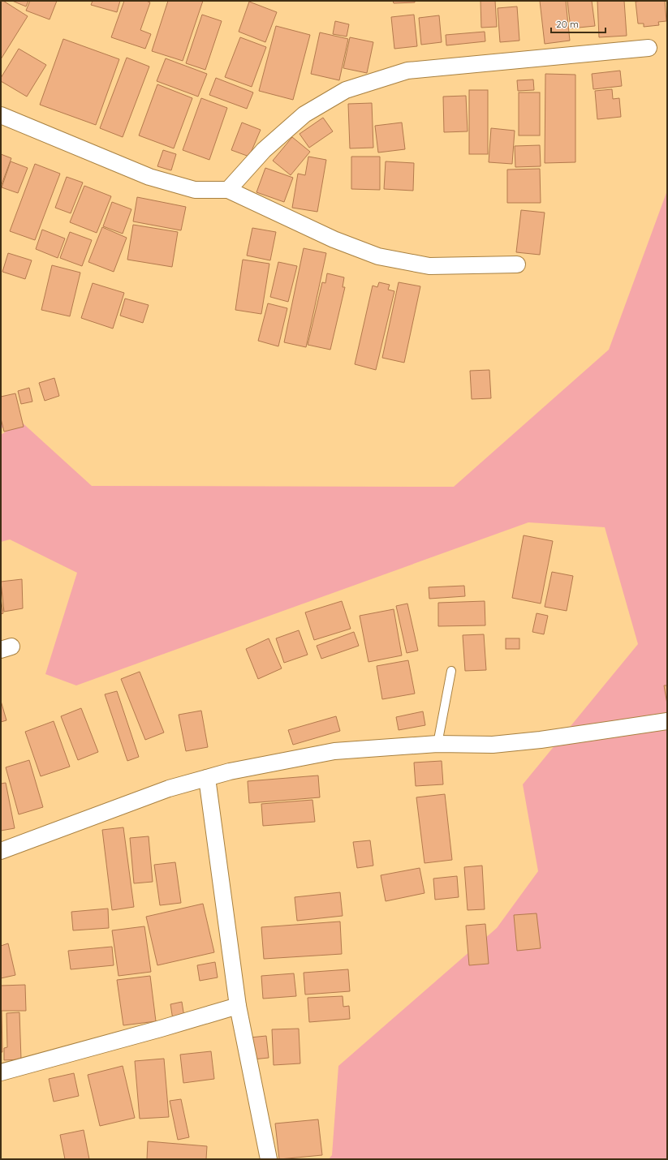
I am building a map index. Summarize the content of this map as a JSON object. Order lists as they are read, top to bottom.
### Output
{
  "scale_bar": "20 m"
}
